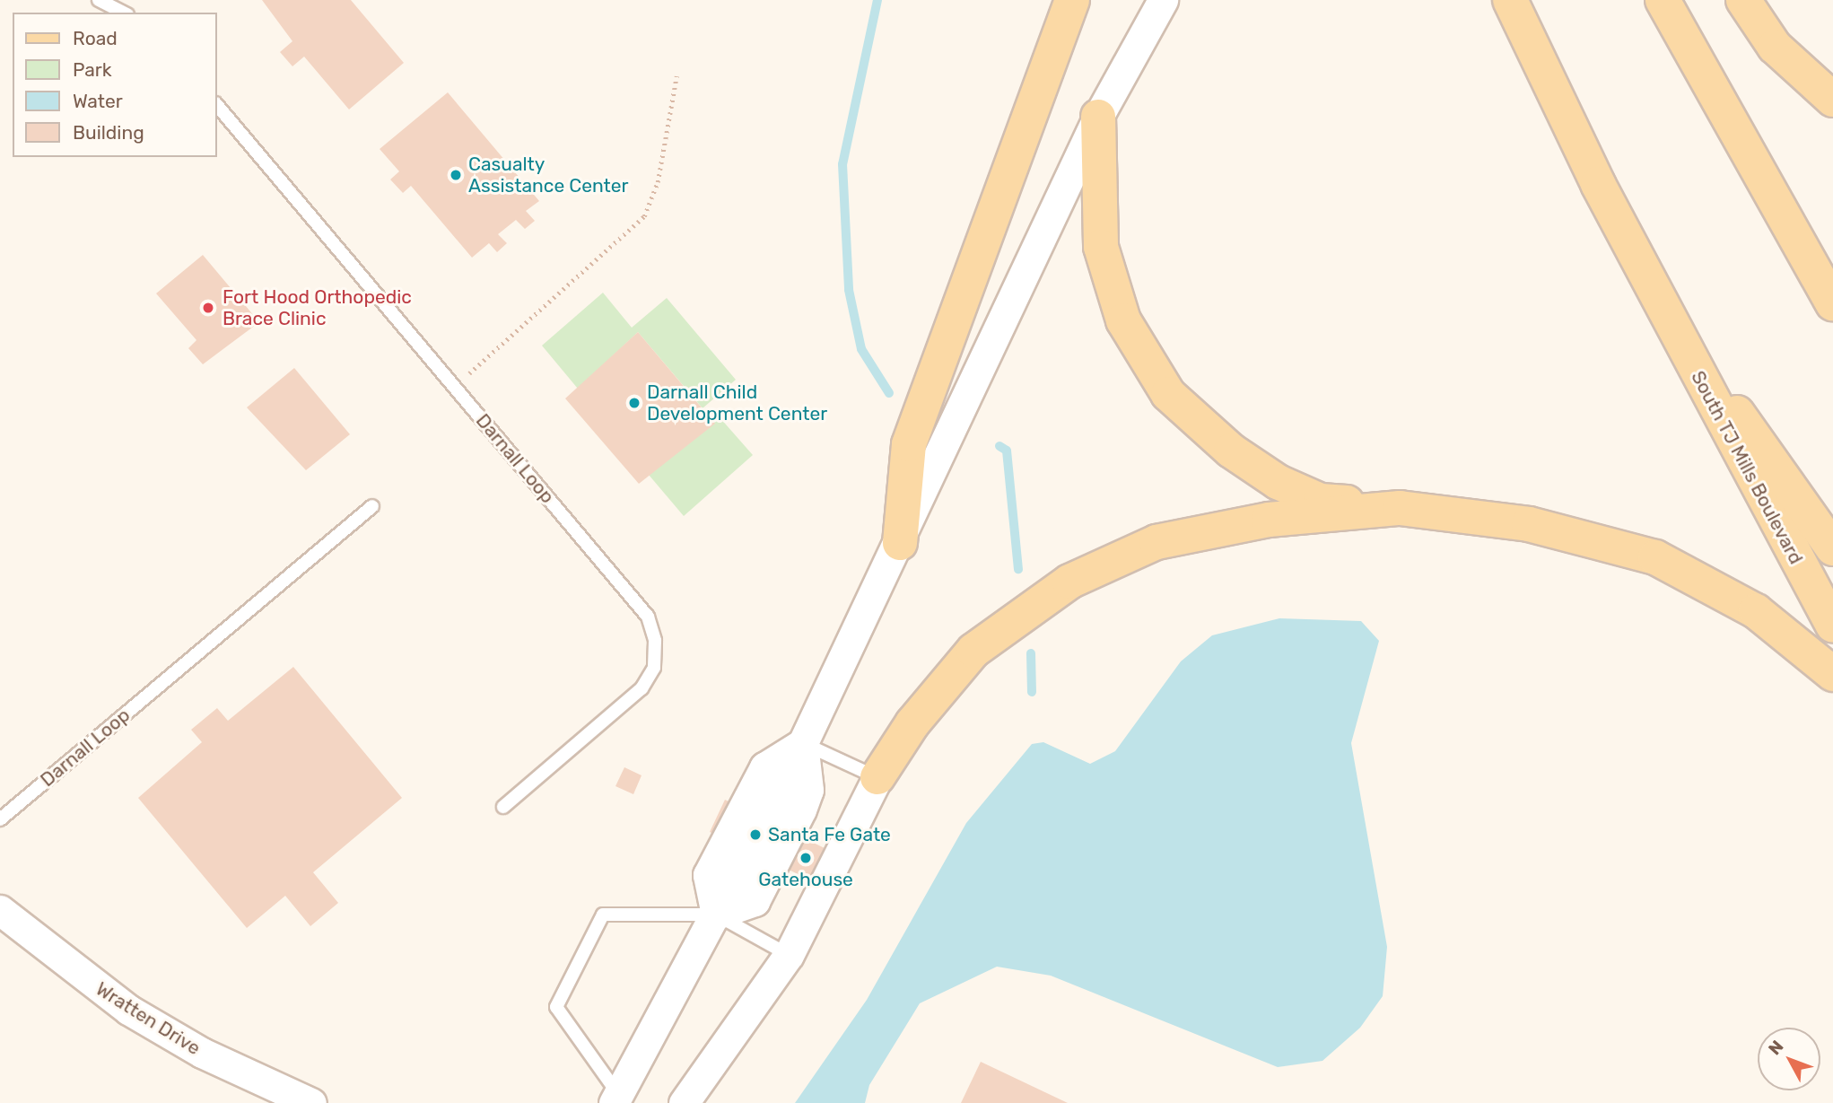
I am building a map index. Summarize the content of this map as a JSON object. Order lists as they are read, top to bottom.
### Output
{
  "streets": {
    "main road": ["South TJ Mills Boulevard"],
    "street": ["Wratten Drive"],
    "lane": ["Darnall Loop"]
  },
  "places": [
    "Casualty Assistance Center",
    "Fort Hood Orthopedic Brace Clinic",
    "Darnall Child Development Center",
    "Santa Fe Gate",
    "Gatehouse"
  ],
  "legend": [
    "Road",
    "Park",
    "Water",
    "Building"
  ],
  "north": "top left"
}
